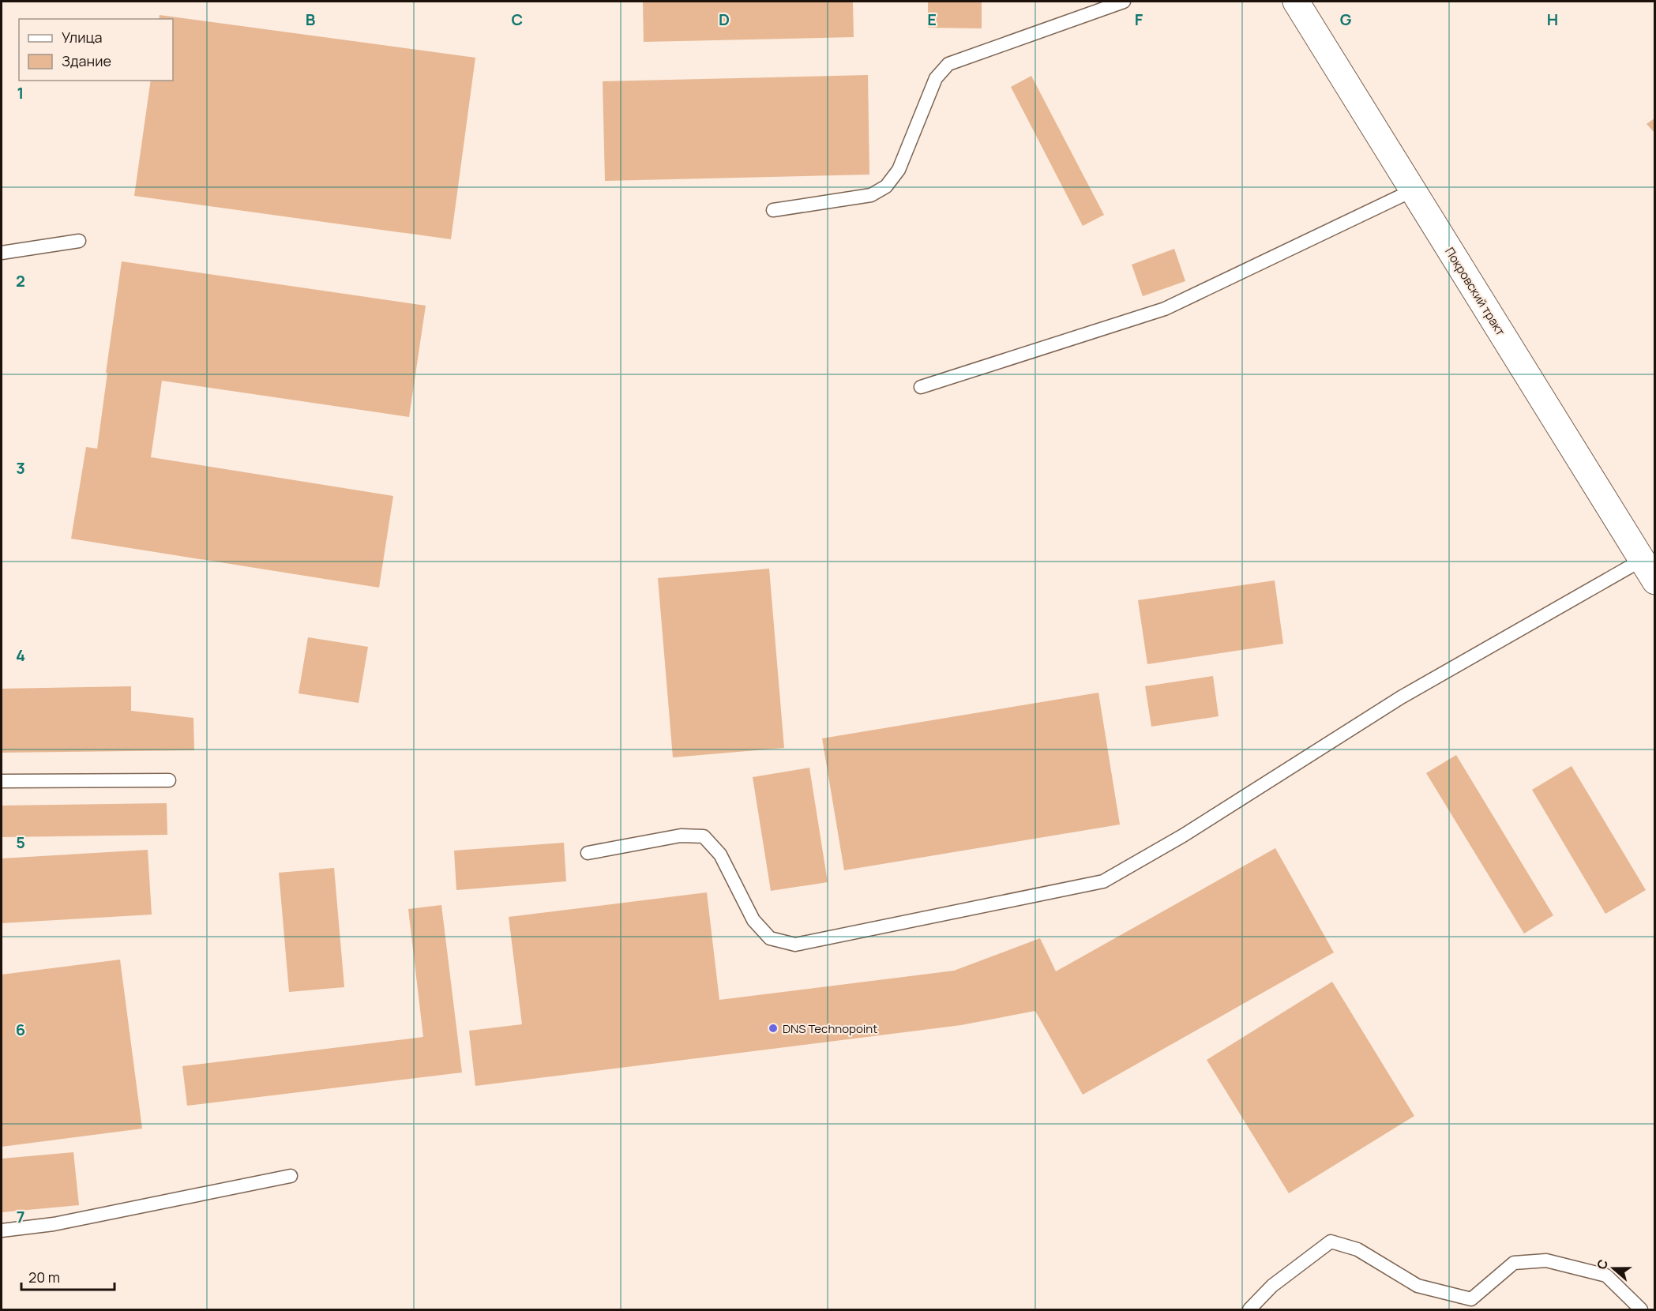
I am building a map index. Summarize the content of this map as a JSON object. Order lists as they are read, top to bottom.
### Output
{
  "streets": {
    "main road": ["Покровский тракт"]
  },
  "places": ["DNS Technopoint"],
  "legend": ["Улица", "Здание"],
  "scale_bar": "20 m",
  "north": "left",
  "grid": {
    "columns": [
      "B",
      "C",
      "D",
      "E",
      "F",
      "G",
      "H"
    ],
    "rows": [
      "1",
      "2",
      "3",
      "4",
      "5",
      "6",
      "7"
    ]
  }
}
